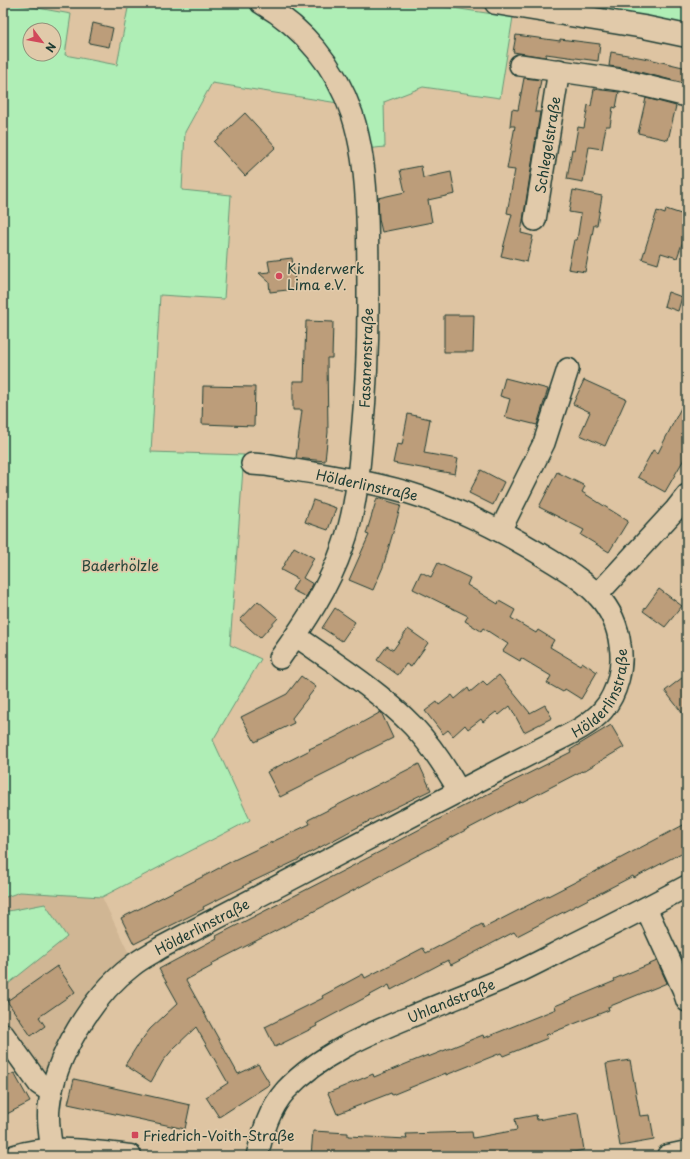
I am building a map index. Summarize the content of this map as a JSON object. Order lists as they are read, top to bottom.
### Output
{
  "streets": {
    "street": [
      "Schlegelstraße",
      "Fasanenstraße",
      "Hölderlinstraße",
      "Uhlandstraße"
    ]
  },
  "crossings": [
    ["Fasanenstraße", "Hölderlinstraße"]
  ],
  "parks": ["Baderhölzle"],
  "places": {
    "other": ["Kinderwerk Lima e.V."],
    "transit": ["Friedrich-Voith-Straße"]
  },
  "north": "bottom right"
}
